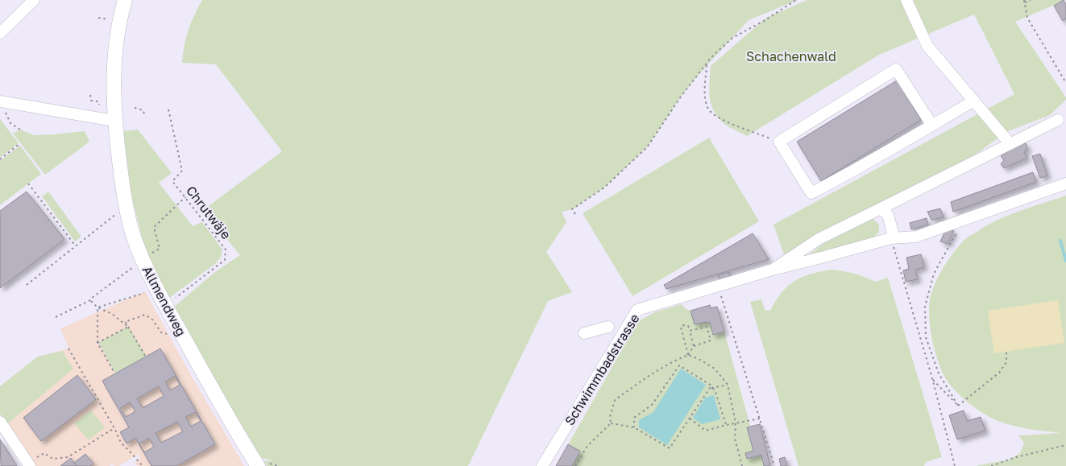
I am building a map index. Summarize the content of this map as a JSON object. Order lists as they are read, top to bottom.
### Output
{
  "streets": {
    "main road": ["Allmendweg"],
    "street": ["Schwimmbadstrasse"],
    "path": ["Chrutwäje"]
  },
  "crossings": [
    ["Chrutwäje", "Allmendweg"]
  ],
  "parks": ["Schachenwald"]
}
